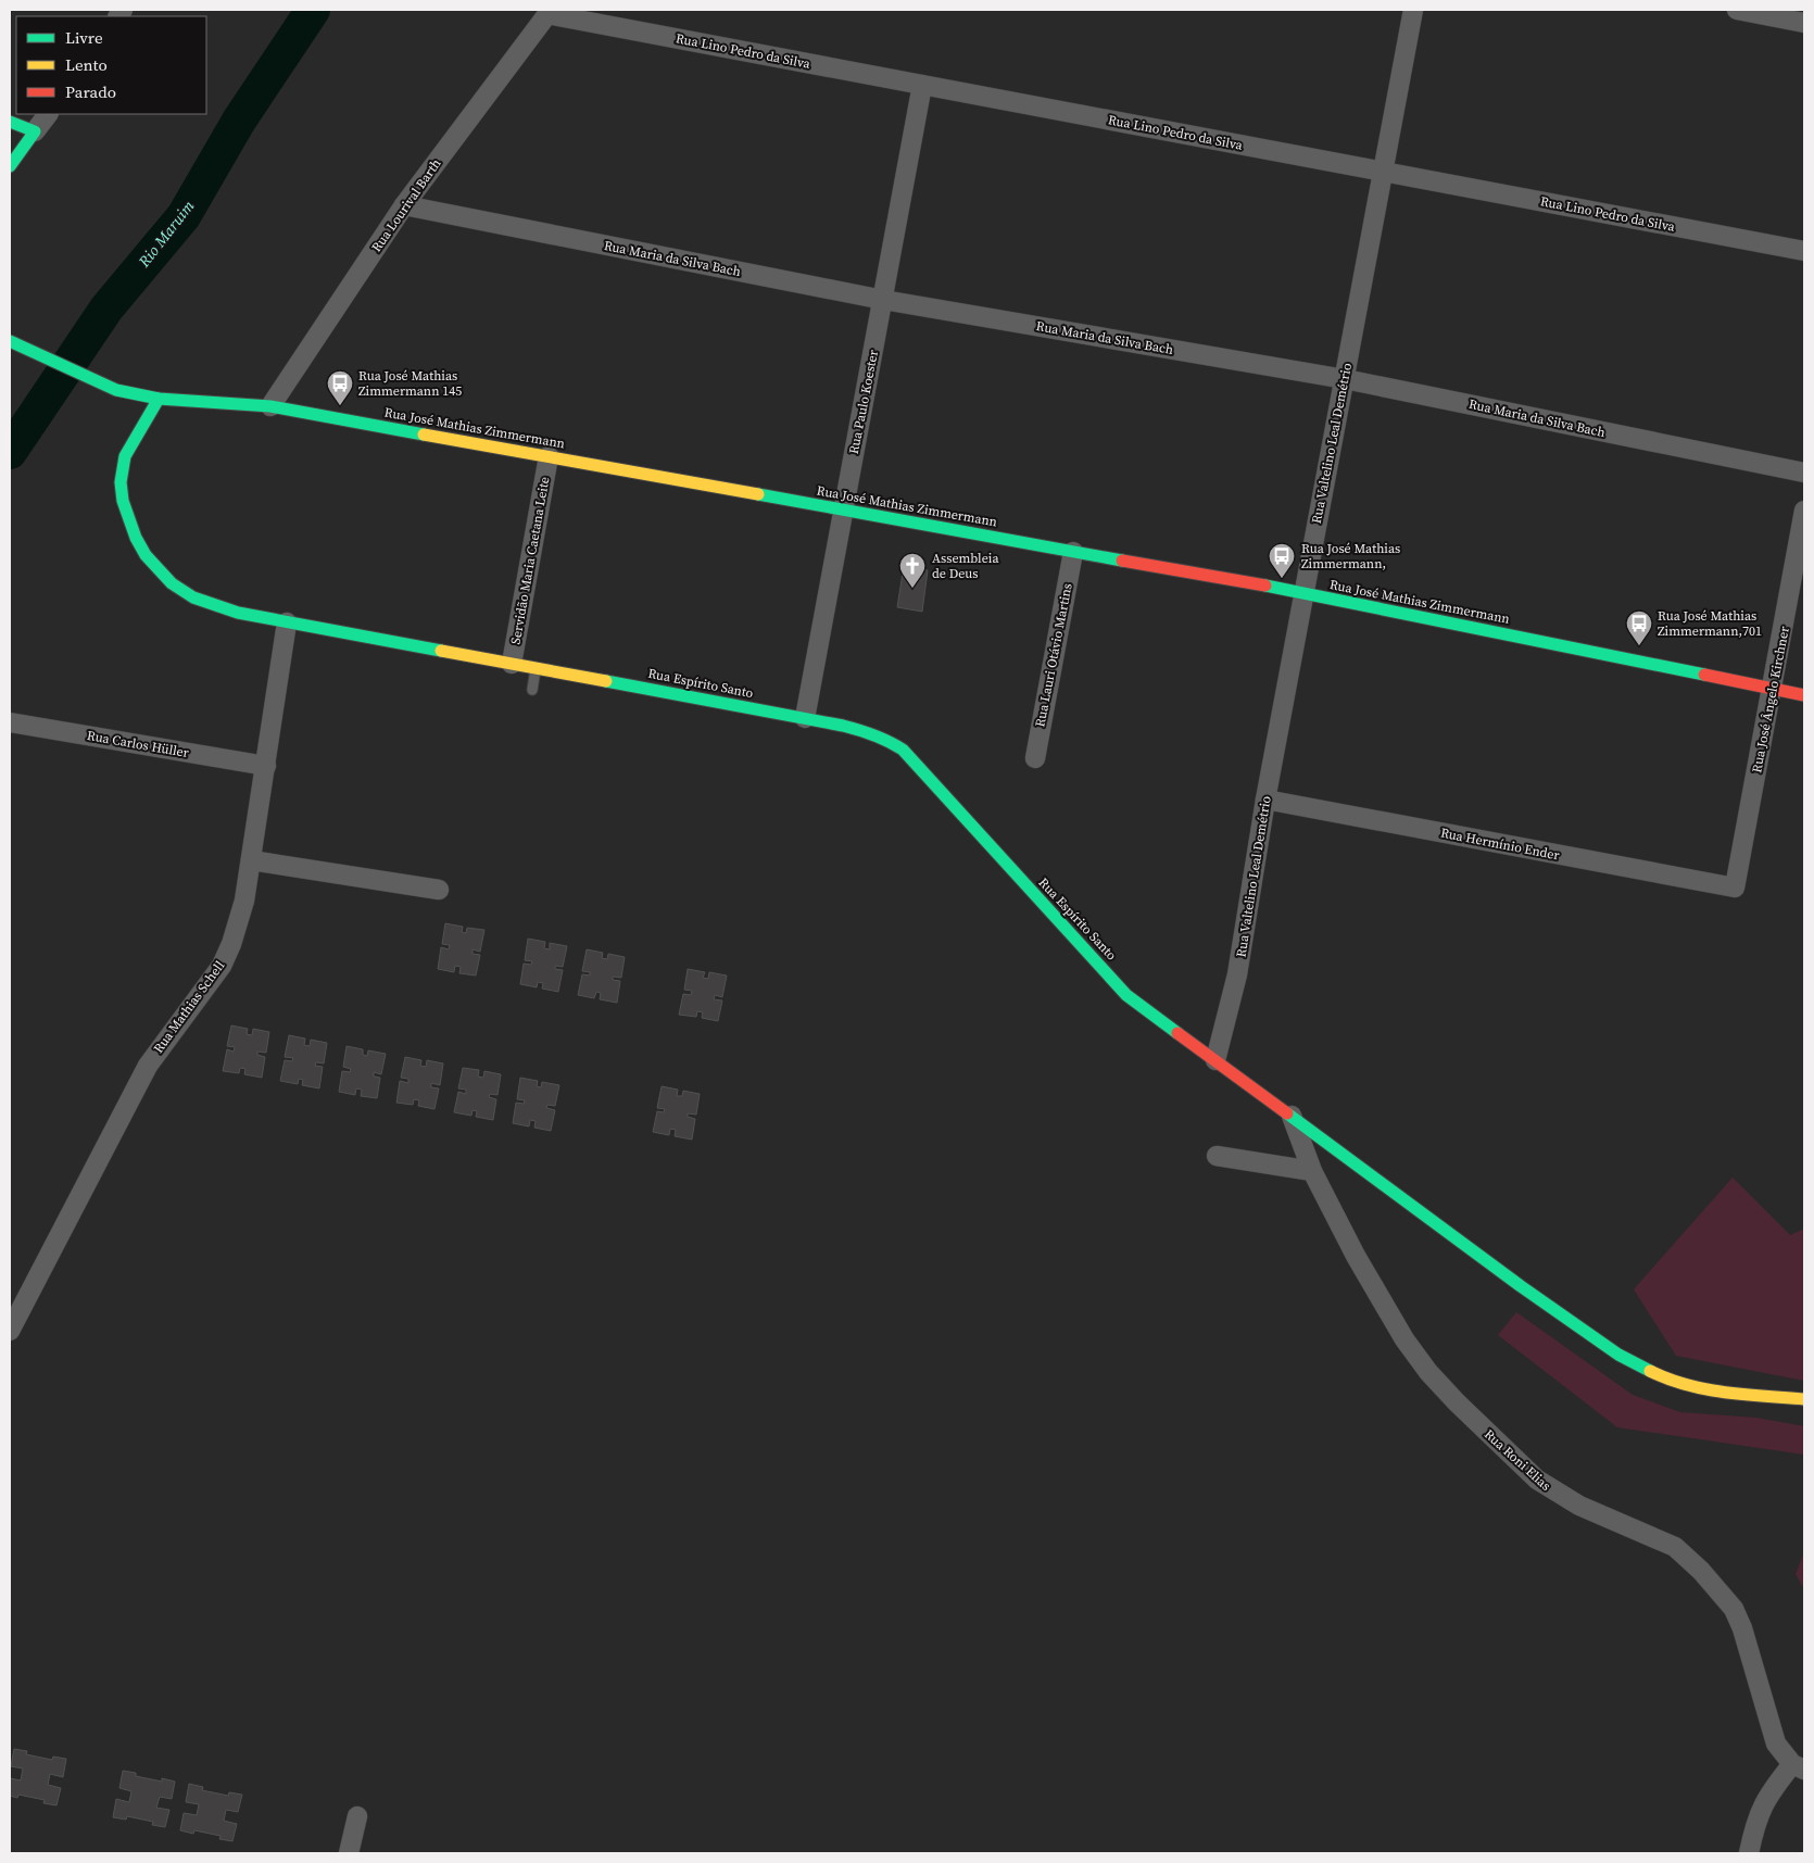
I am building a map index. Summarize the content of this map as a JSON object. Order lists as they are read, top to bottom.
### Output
{
  "streets": {
    "street": [
      "Rua Lino Pedro da Silva",
      "Rua Lourival Barth",
      "Rua Maria da Silva Bach",
      "Rua Paulo Koester",
      "Rua José Mathias Zimmermann",
      "Rua Valtelino Leal Demétrio",
      "Servidão Maria Caetana Leite",
      "Rua Lauri Otávio Martins",
      "Rua Espírito Santo",
      "Rua José Ângelo Kirchner",
      "Rua Carlos Hüller",
      "Rua Hermínio Ender",
      "Rua Mathias Schell",
      "Rua Roni Elias"
    ]
  },
  "crossings": [
    ["Rua Lino Pedro da Silva", "Rua Lourival Barth"],
    ["Rua Lino Pedro da Silva", "Rua Paulo Koester"],
    ["Rua Lino Pedro da Silva", "Rua Valtelino Leal Demétrio"],
    ["Rua Lourival Barth", "Rua Maria da Silva Bach"],
    ["Rua Lourival Barth", "Rua José Mathias Zimmermann"],
    ["Rua Maria da Silva Bach", "Rua Paulo Koester"],
    ["Rua Maria da Silva Bach", "Rua Valtelino Leal Demétrio"],
    ["Rua Paulo Koester", "Rua José Mathias Zimmermann"],
    ["Rua Paulo Koester", "Rua Espírito Santo"],
    ["Rua José Mathias Zimmermann", "Rua Valtelino Leal Demétrio"],
    ["Rua José Mathias Zimmermann", "Servidão Maria Caetana Leite"],
    ["Rua José Mathias Zimmermann", "Rua Lauri Otávio Martins"],
    ["Rua José Mathias Zimmermann", "Rua Espírito Santo"],
    ["Rua José Mathias Zimmermann", "Rua José Ângelo Kirchner"],
    ["Rua Valtelino Leal Demétrio", "Rua Espírito Santo"],
    ["Rua Valtelino Leal Demétrio", "Rua Hermínio Ender"],
    ["Servidão Maria Caetana Leite", "Rua Espírito Santo"],
    ["Rua Espírito Santo", "Rua Mathias Schell"],
    ["Rua Espírito Santo", "Rua Roni Elias"],
    ["Rua José Ângelo Kirchner", "Rua Hermínio Ender"],
    ["Rua Carlos Hüller", "Rua Mathias Schell"]
  ],
  "water": ["Rio Maruim"],
  "places": {
    "bus stop": ["Rua José Mathias Zimmermann 145", "Rua José Mathias Zimmermann,", "Rua José Mathias Zimmermann,701"],
    "church": ["Assembleia de Deus"]
  },
  "legend": ["Livre", "Lento", "Parado"]
}
